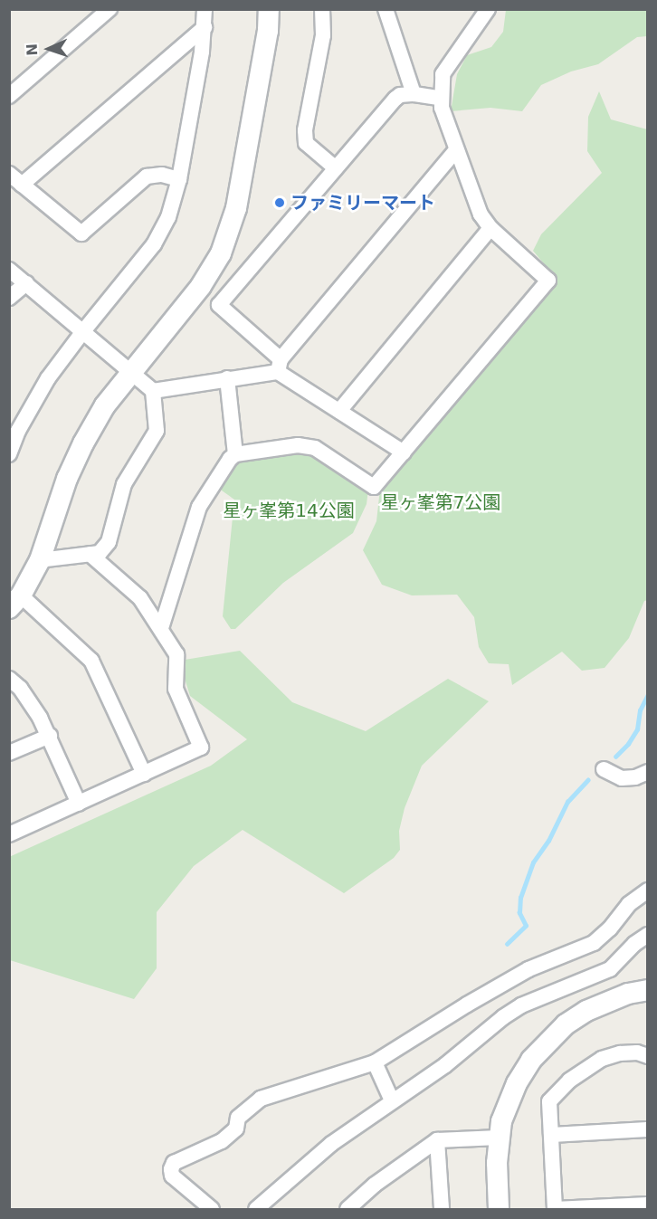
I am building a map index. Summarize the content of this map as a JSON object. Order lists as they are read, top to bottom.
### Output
{
  "parks": ["星ヶ峯第7公園", "星ヶ峯第14公園"],
  "places": ["ファミリーマート"],
  "north": "left"
}
